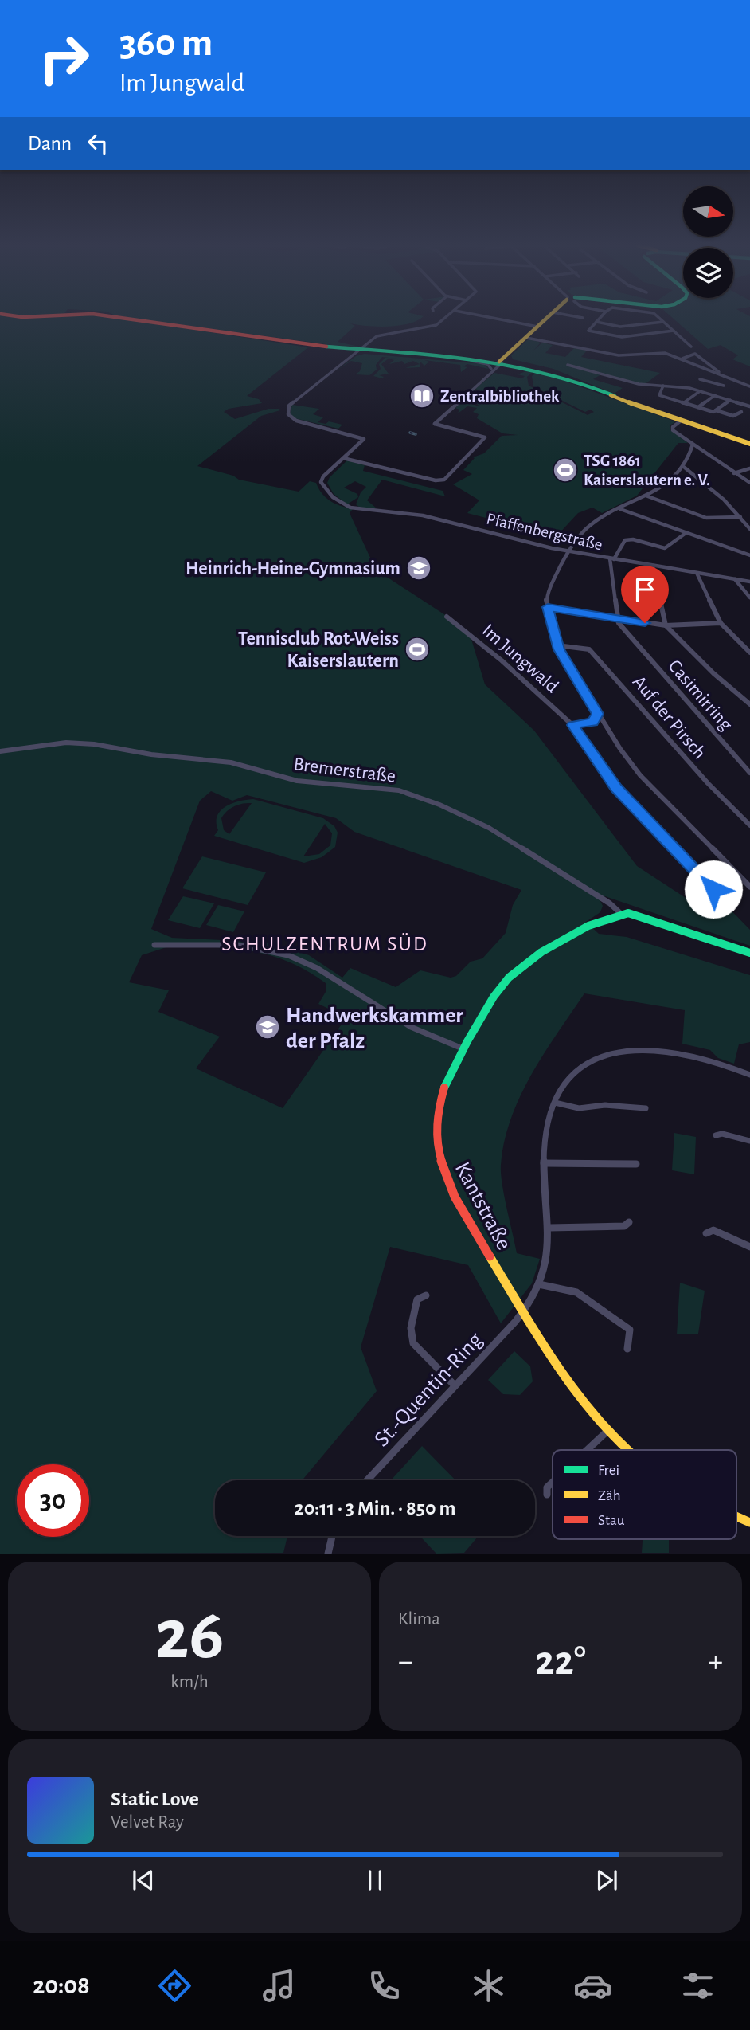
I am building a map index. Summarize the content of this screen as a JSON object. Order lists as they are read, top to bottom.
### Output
{
  "streets": {
    "main road": ["Bremerstraße", "Kantstraße"],
    "street": [
      "Pfaffenbergstraße",
      "Im Jungwald",
      "Casimirring",
      "Auf der Pirsch",
      "St.-Quentin-Ring"
    ]
  },
  "crossings": [
    ["Bremerstraße", "Kantstraße"],
    ["Kantstraße", "St.-Quentin-Ring"]
  ],
  "districts": ["SCHULZENTRUM SÜD"],
  "places": {
    "library": ["Zentralbibliothek"],
    "sports": ["TSG 1861 Kaiserslautern e. V.", "Tennisclub Rot-Weiss Kaiserslautern"],
    "school or university": ["Heinrich-Heine-Gymnasium", "Handwerkskammer der Pfalz"]
  },
  "legend": ["Frei", "Zäh", "Stau"],
  "north": "right",
  "page": {
    "turn": ["360 m", "Im Jungwald"],
    "then": "Dann",
    "limit": "30",
    "trip": "20:11 · 3 Min. · 850 m",
    "tile": [
      ["26", "km/h"],
      "Klima"
    ],
    "heat": ["−", "22°", "+"],
    "song": ["Static Love", "Velvet Ray"],
    "tabs": "20:08"
  }
}
